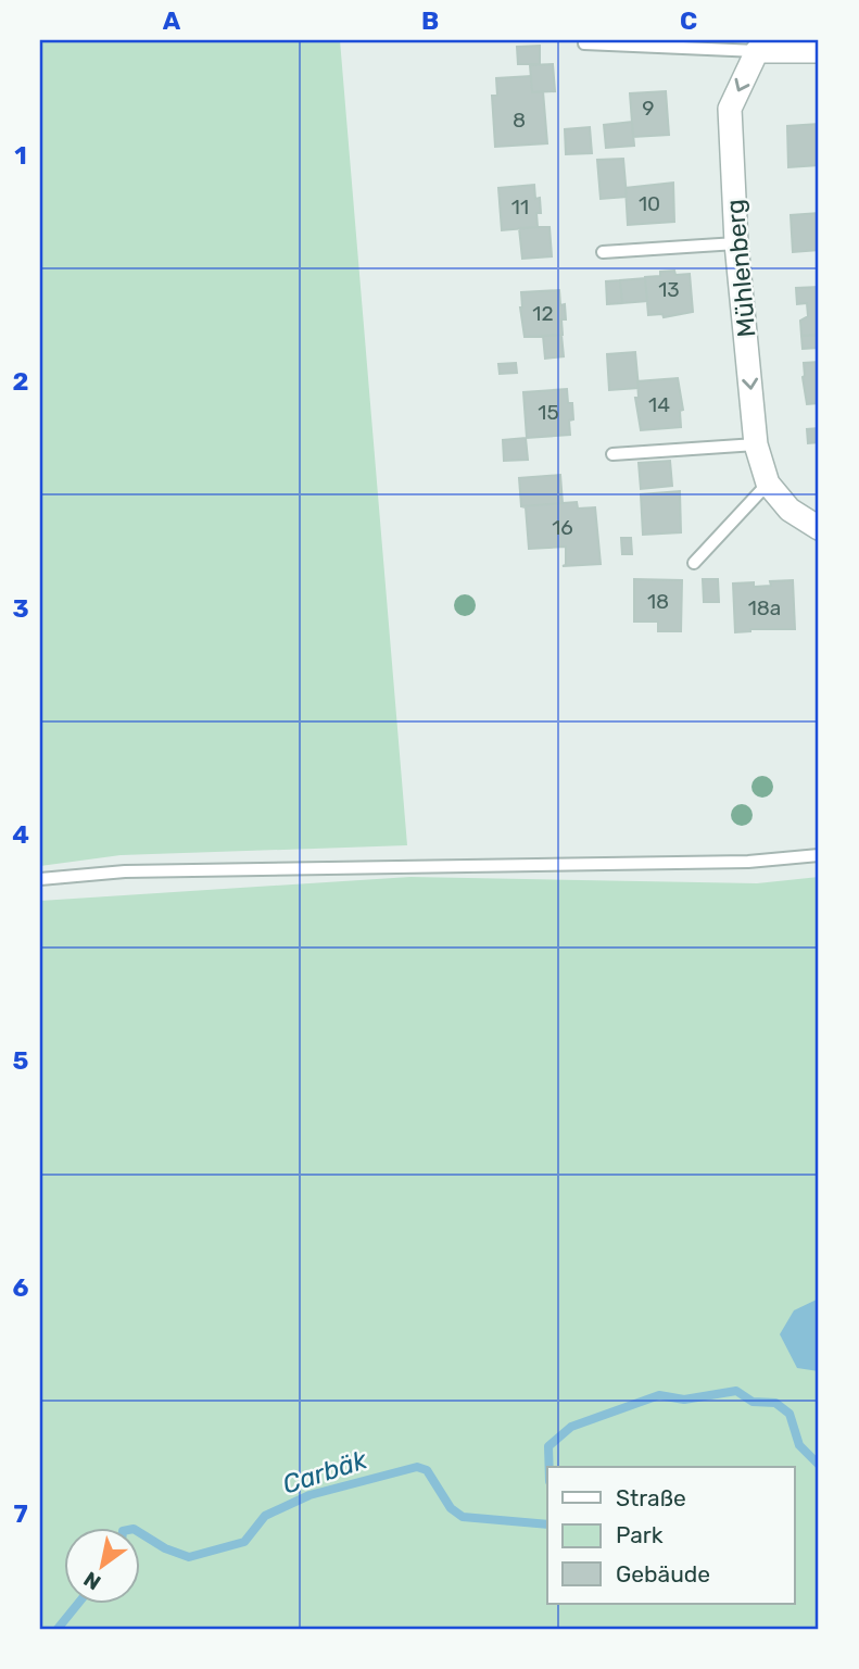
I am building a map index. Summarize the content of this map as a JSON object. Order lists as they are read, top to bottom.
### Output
{
  "streets": {
    "street": ["Mühlenberg"]
  },
  "one_way": ["Mühlenberg"],
  "water": ["Carbäk"],
  "house_numbers": [
    "9",
    "8",
    "10",
    "11",
    "13",
    "12",
    "14",
    "15",
    "16",
    "18",
    "18a"
  ],
  "legend": ["Straße", "Park", "Gebäude"],
  "north": "bottom left",
  "grid": {
    "columns": ["A", "B", "C"],
    "rows": [
      "1",
      "2",
      "3",
      "4",
      "5",
      "6",
      "7"
    ]
  }
}
